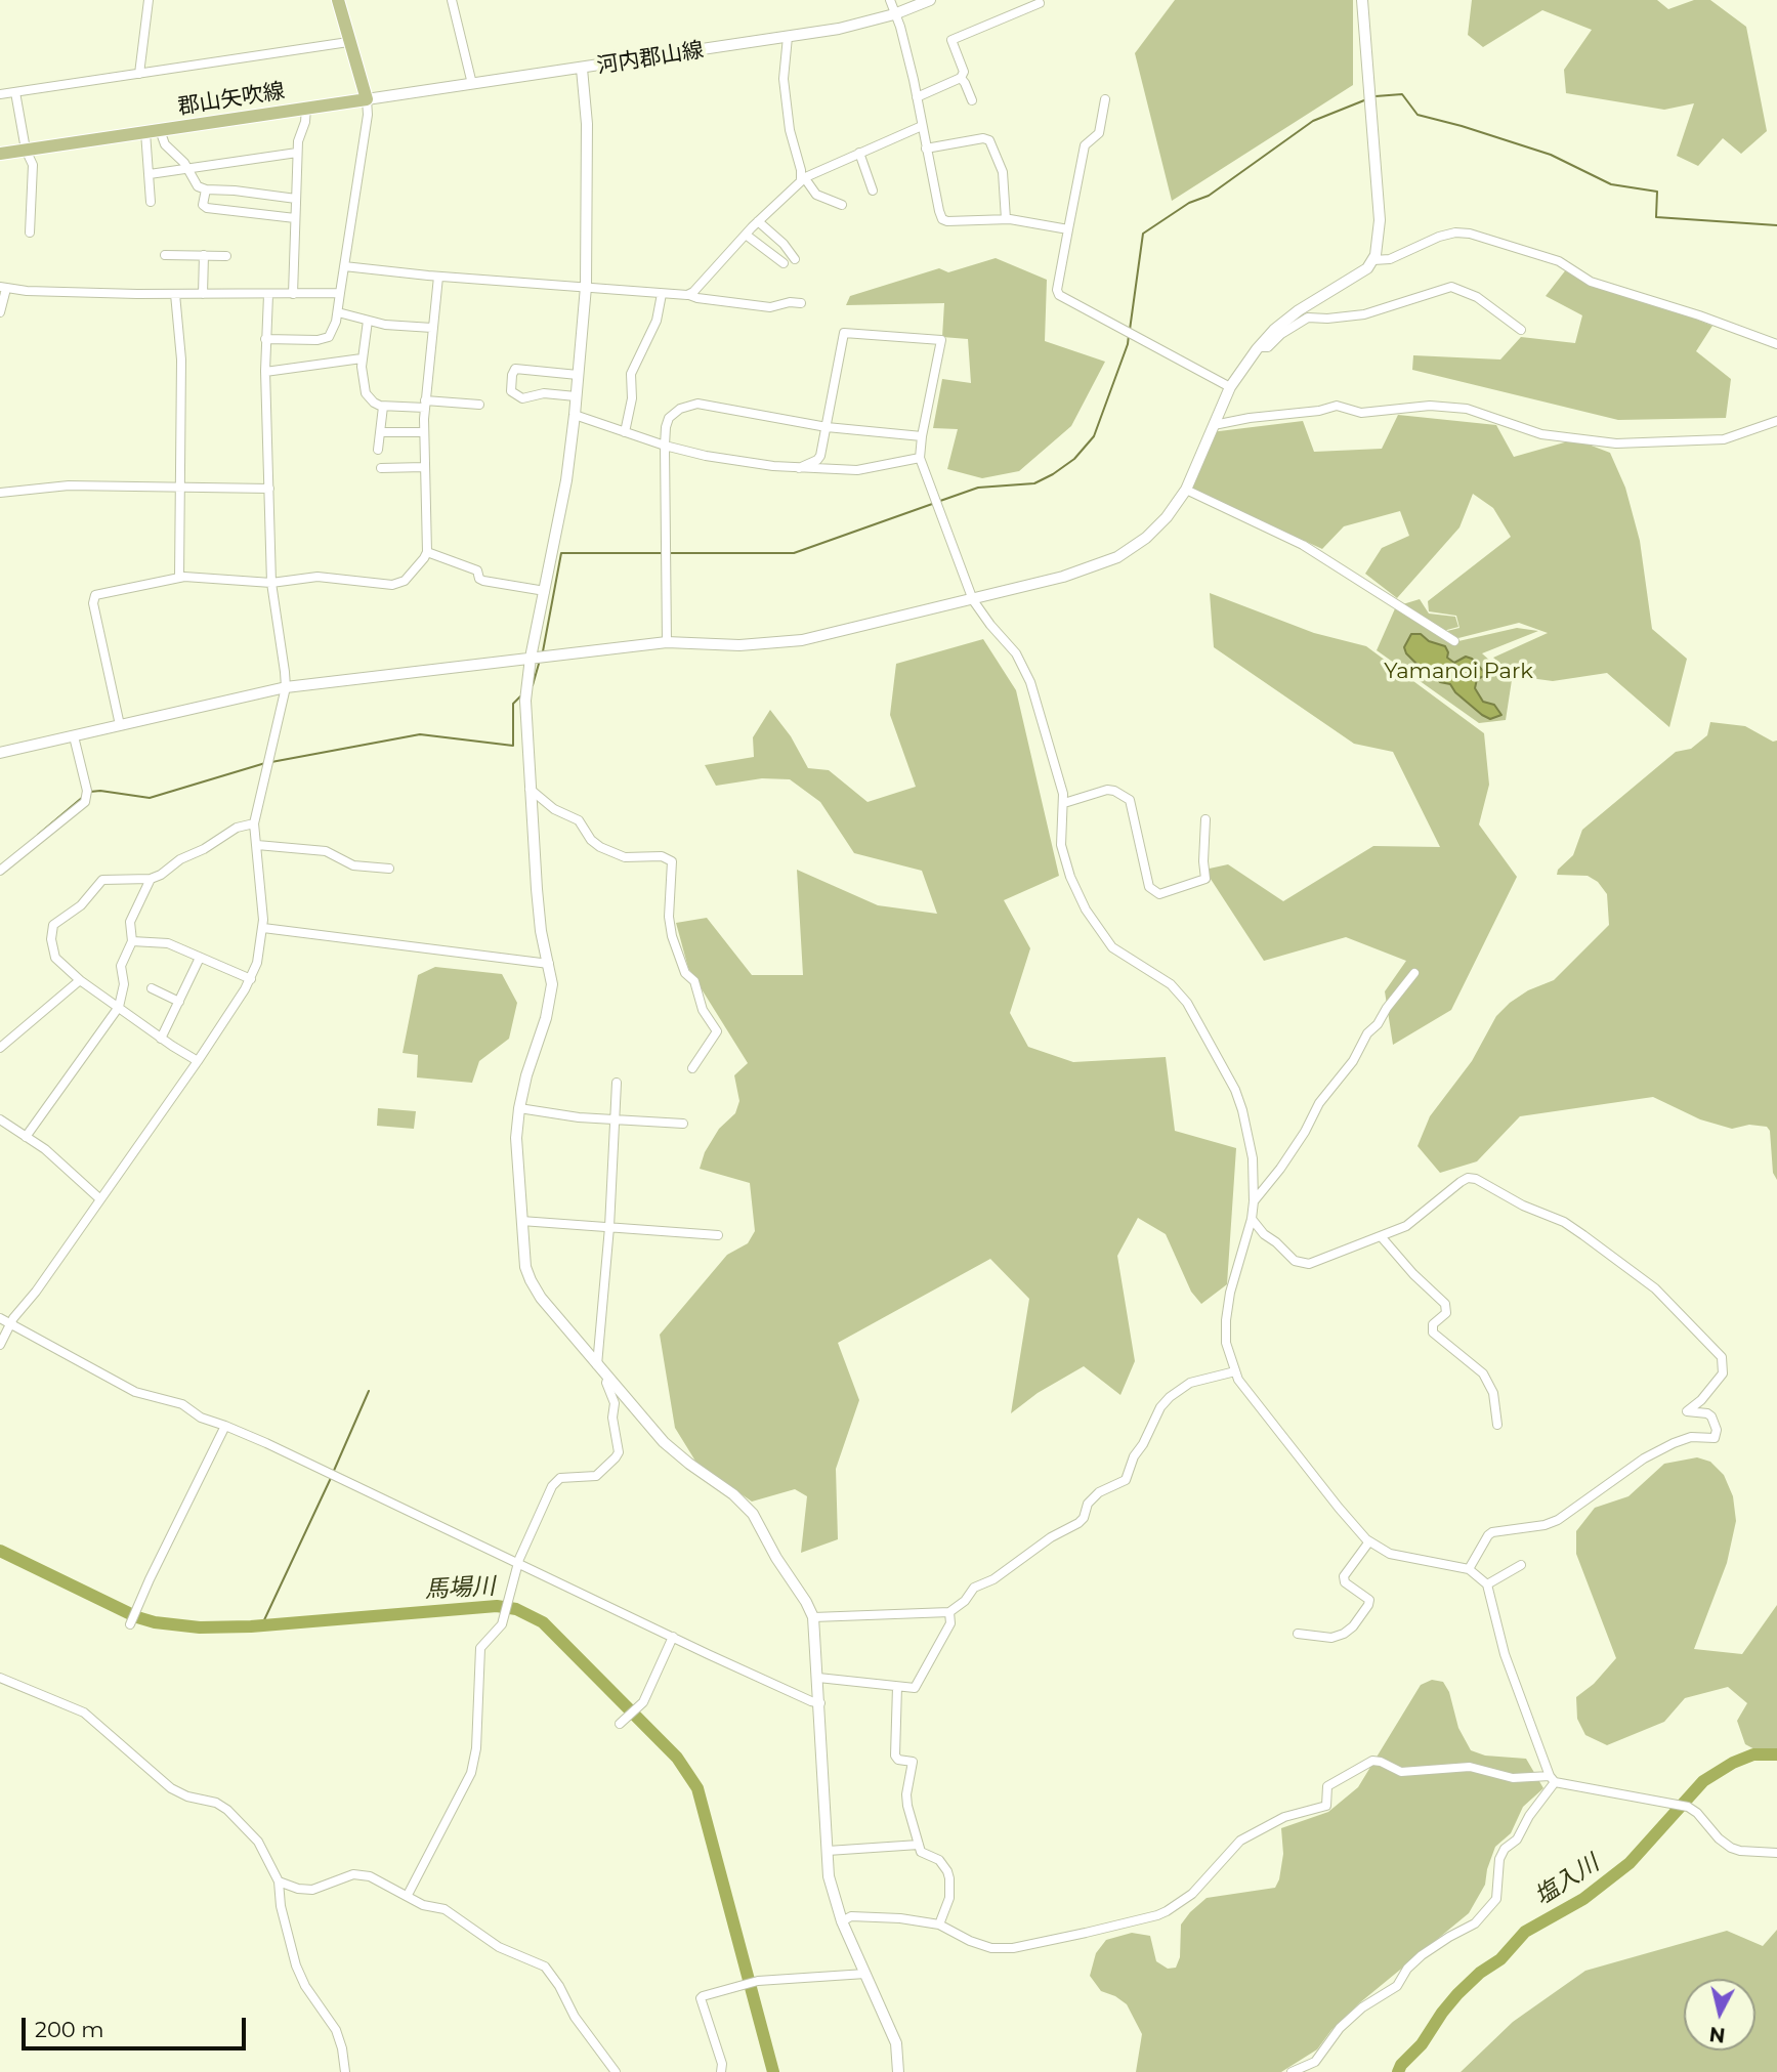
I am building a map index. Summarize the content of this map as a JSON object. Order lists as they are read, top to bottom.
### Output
{
  "streets": {
    "main road": ["郡山矢吹線"],
    "street": ["河内郡山線"]
  },
  "crossings": [
    ["河内郡山線", "郡山矢吹線"]
  ],
  "water": ["馬場川", "塩入川"],
  "parks": ["Yamanoi Park"],
  "scale_bar": "200 m",
  "north": "bottom"
}
